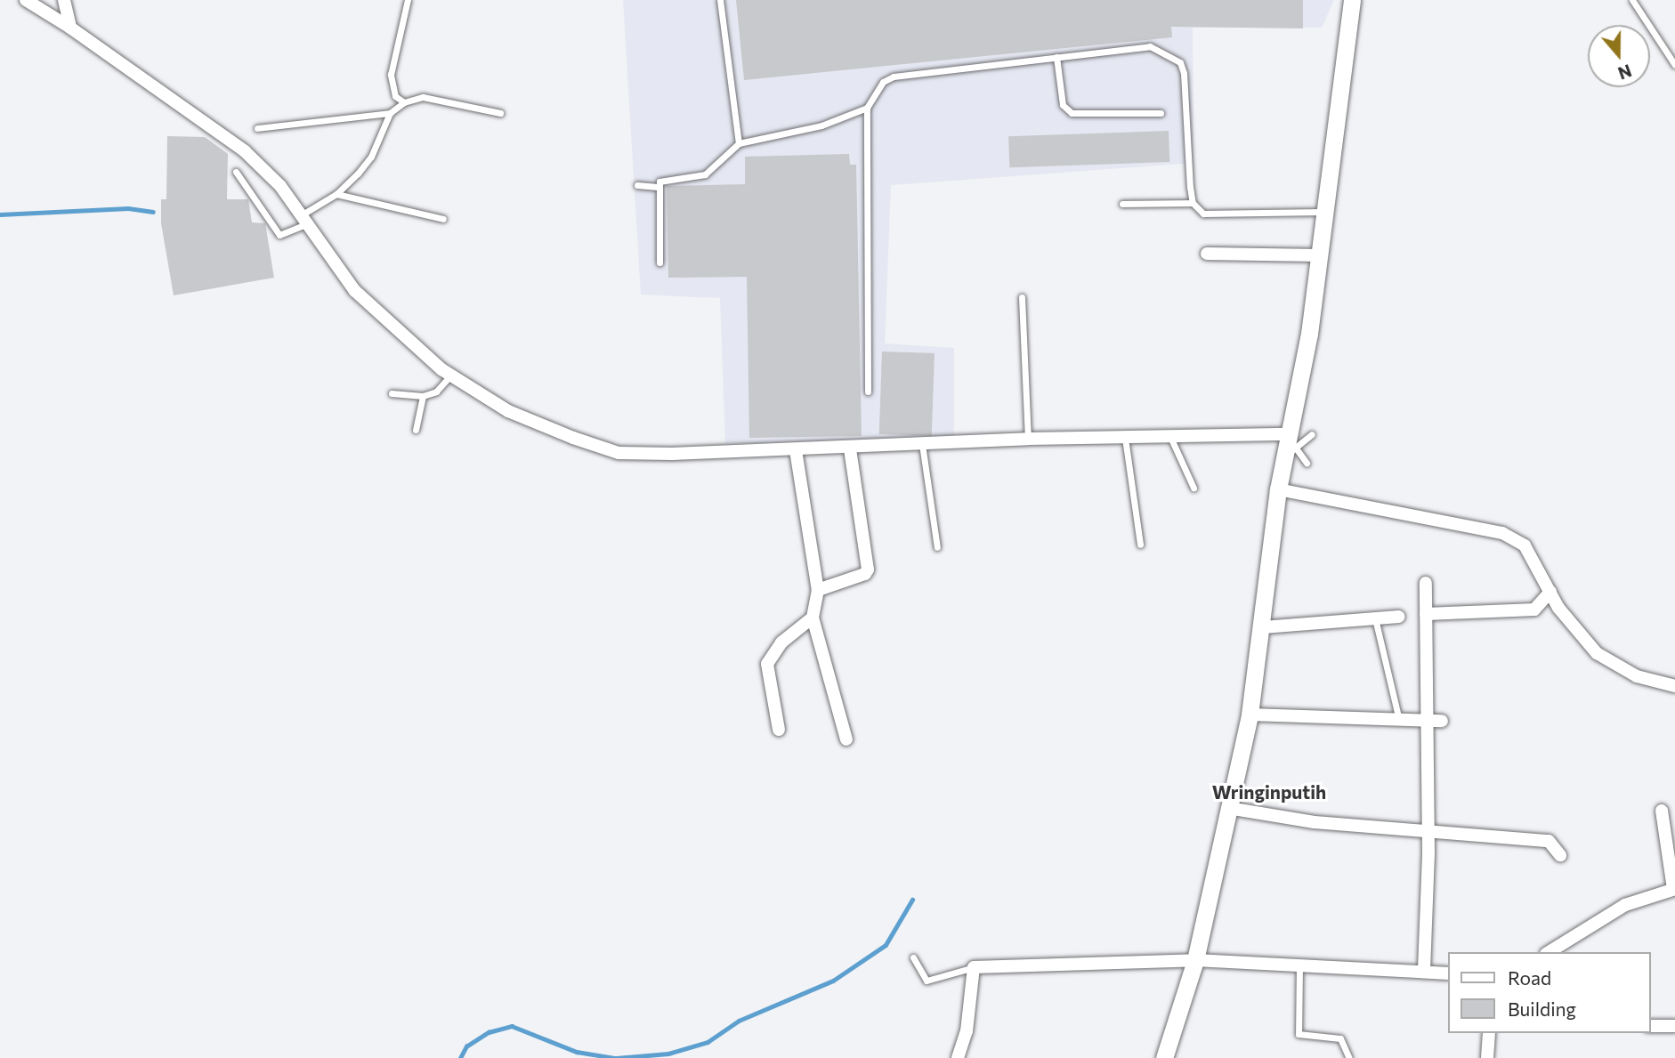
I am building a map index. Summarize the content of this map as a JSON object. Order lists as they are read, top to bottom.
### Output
{
  "districts": ["Wringinputih"],
  "legend": ["Road", "Building"],
  "north": "bottom"
}
